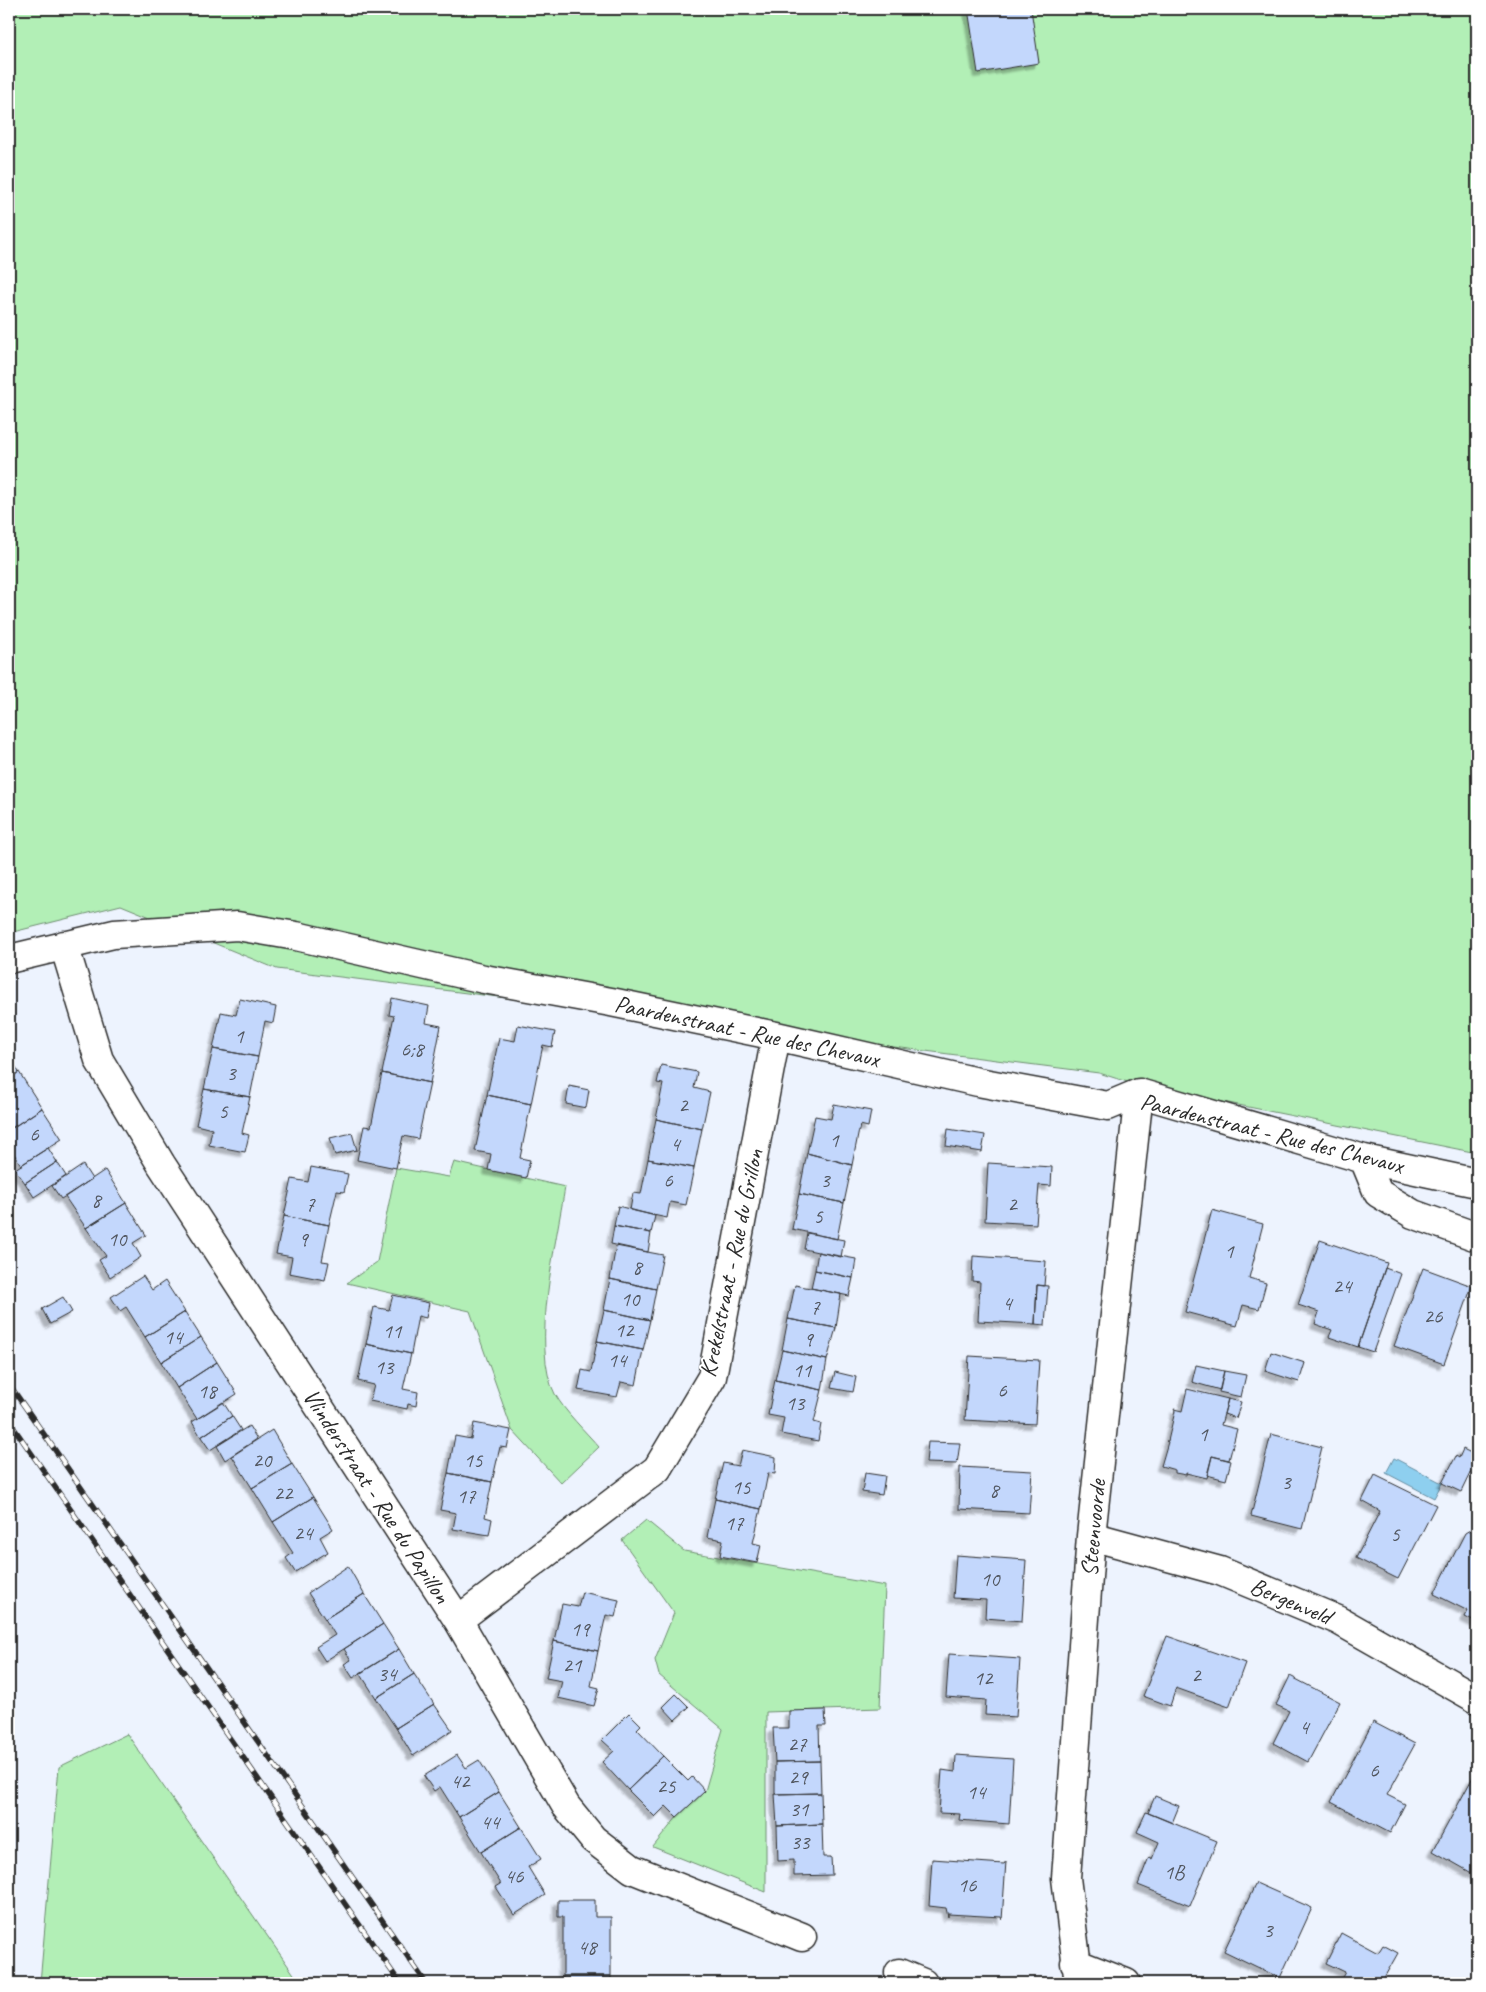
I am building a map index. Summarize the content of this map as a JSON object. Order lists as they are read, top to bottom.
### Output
{
  "streets": {
    "street": [
      "Paardenstraat - Rue des Chevaux",
      "Krekelstraat - Rue du Grillon",
      "Vlinderstraat - Rue du Papillon",
      "Steenvoorde",
      "Bergenveld"
    ]
  },
  "crossings": [
    ["Paardenstraat - Rue des Chevaux", "Krekelstraat - Rue du Grillon"],
    ["Paardenstraat - Rue des Chevaux", "Vlinderstraat - Rue du Papillon"],
    ["Paardenstraat - Rue des Chevaux", "Steenvoorde"],
    ["Krekelstraat - Rue du Grillon", "Vlinderstraat - Rue du Papillon"],
    ["Steenvoorde", "Bergenveld"]
  ],
  "house_numbers": [
    "1",
    "6;8",
    "3",
    "2",
    "5",
    "6",
    "1",
    "4",
    "6",
    "3",
    "8",
    "7",
    "2",
    "5",
    "10",
    "9",
    "1",
    "8",
    "24",
    "10",
    "4",
    "7",
    "26",
    "12",
    "11",
    "14",
    "9",
    "14",
    "13",
    "11",
    "6",
    "18",
    "13",
    "1",
    "20",
    "15",
    "3",
    "15",
    "8",
    "22",
    "17",
    "17",
    "24",
    "5",
    "10",
    "19",
    "21",
    "34",
    "2",
    "12",
    "4",
    "27",
    "6",
    "29",
    "42",
    "25",
    "14",
    "31",
    "44",
    "33",
    "1B",
    "46",
    "16",
    "3",
    "48"
  ]
}
